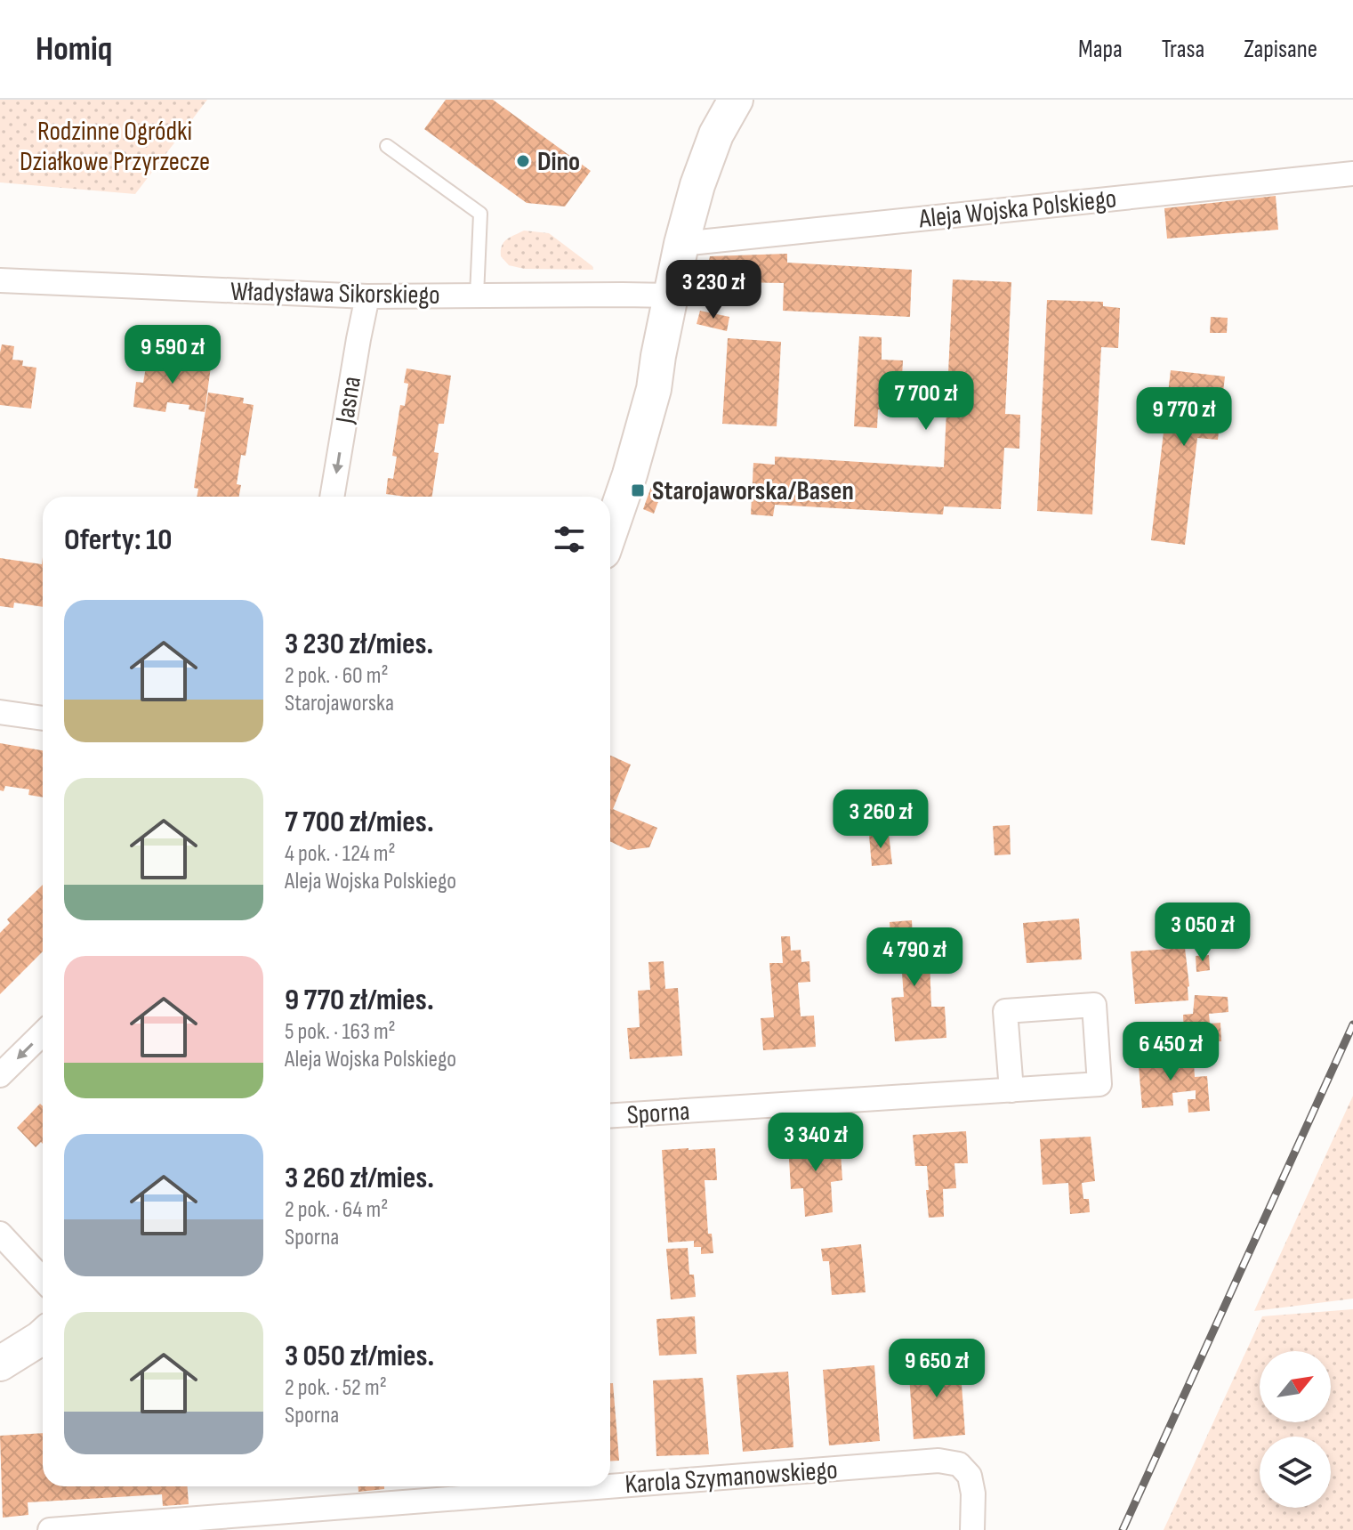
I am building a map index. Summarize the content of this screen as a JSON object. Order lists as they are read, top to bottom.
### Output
{
  "streets": {
    "street": [
      "Aleja Wojska Polskiego",
      "Władysława Sikorskiego",
      "Jasna",
      "Sporna",
      "Karola Szymanowskiego"
    ]
  },
  "crossings": [
    ["Władysława Sikorskiego", "Jasna"]
  ],
  "one_way": ["Jasna"],
  "parks": ["Rodzinne Ogródki Działkowe Przyrzecze"],
  "places": {
    "other": ["Dino"],
    "transit": ["Starojaworska/Basen"]
  },
  "north": "top right",
  "page": {
    "header": "Homiq",
    "nav": ["Mapa", "Trasa", "Zapisane"],
    "price": [
      "3 230 zł",
      "9 590 zł",
      "7 700 zł",
      "9 770 zł",
      "3 260 zł",
      "3 050 zł",
      "4 790 zł",
      "6 450 zł",
      "3 340 zł",
      "9 650 zł"
    ],
    "heading": "Oferty: 10",
    "list": [
      {
        "name": "3 230 zł/mies.",
        "note": "2 pok. · 60 m² · Starojaworska"
      },
      {
        "name": "7 700 zł/mies.",
        "note": "4 pok. · 124 m² · Aleja Wojska Polskiego"
      },
      {
        "name": "9 770 zł/mies.",
        "note": "5 pok. · 163 m² · Aleja Wojska Polskiego"
      },
      {
        "name": "3 260 zł/mies.",
        "note": "2 pok. · 64 m² · Sporna"
      },
      {
        "name": "3 050 zł/mies.",
        "note": "2 pok. · 52 m² · Sporna"
      }
    ]
  }
}
